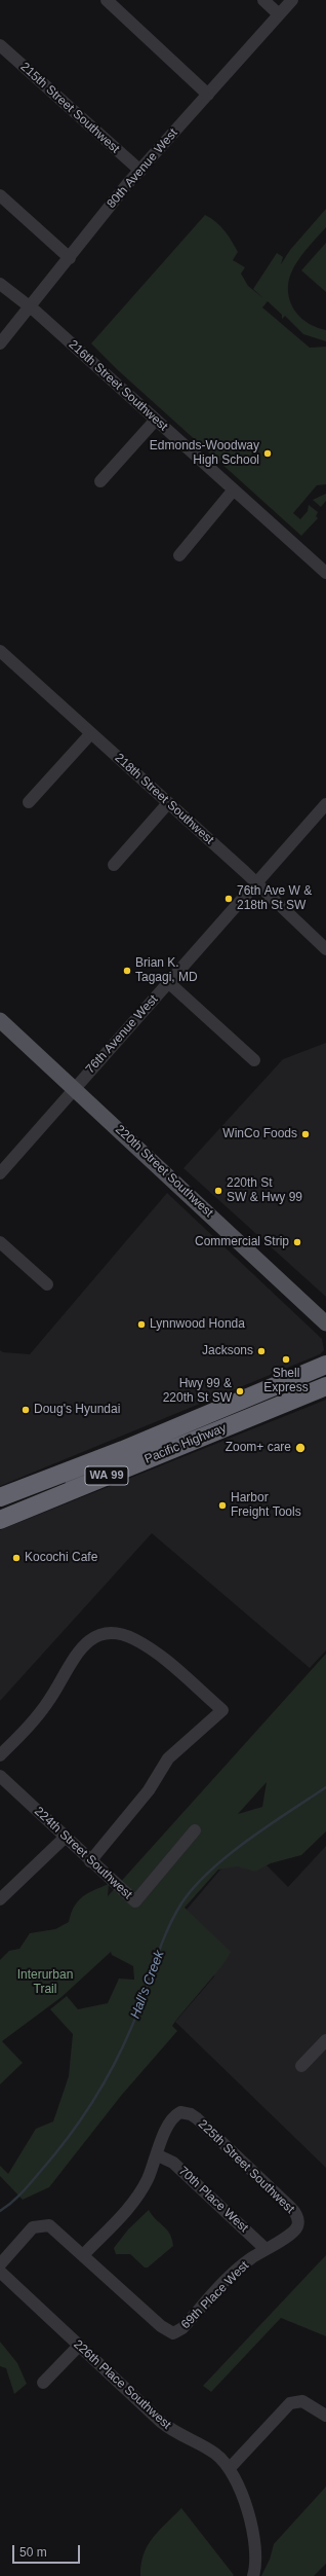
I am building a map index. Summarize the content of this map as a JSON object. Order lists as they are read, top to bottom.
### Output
{
  "streets": {
    "highway": ["Pacific Highway", "WA 99"],
    "main road": ["220th Street Southwest"],
    "street": [
      "215th Street Southwest",
      "80th Avenue West",
      "216th Street Southwest",
      "218th Street Southwest",
      "76th Avenue West",
      "224th Street Southwest",
      "225th Street Southwest",
      "70th Place West",
      "69th Place West",
      "226th Place Southwest"
    ]
  },
  "crossings": [
    ["215th Street Southwest", "80th Avenue West"],
    ["80th Avenue West", "216th Street Southwest"],
    ["218th Street Southwest", "76th Avenue West"],
    ["76th Avenue West", "220th Street Southwest"],
    ["225th Street Southwest", "70th Place West"],
    ["225th Street Southwest", "69th Place West"],
    ["70th Place West", "69th Place West"]
  ],
  "water": ["Hall's Creek"],
  "parks": ["Interurban Trail"],
  "places": [
    "Edmonds-Woodway High School",
    "76th Ave W & 218th St SW",
    "Brian K. Tagagi, MD",
    "WinCo Foods",
    "220th St SW & Hwy 99",
    "Commercial Strip",
    "Lynnwood Honda",
    "Jacksons",
    "Shell Express",
    "Hwy 99 & 220th St SW",
    "Doug's Hyundai",
    "Zoom+ care",
    "Harbor Freight Tools",
    "Kocochi Cafe"
  ],
  "scale_bar": "50 m"
}
